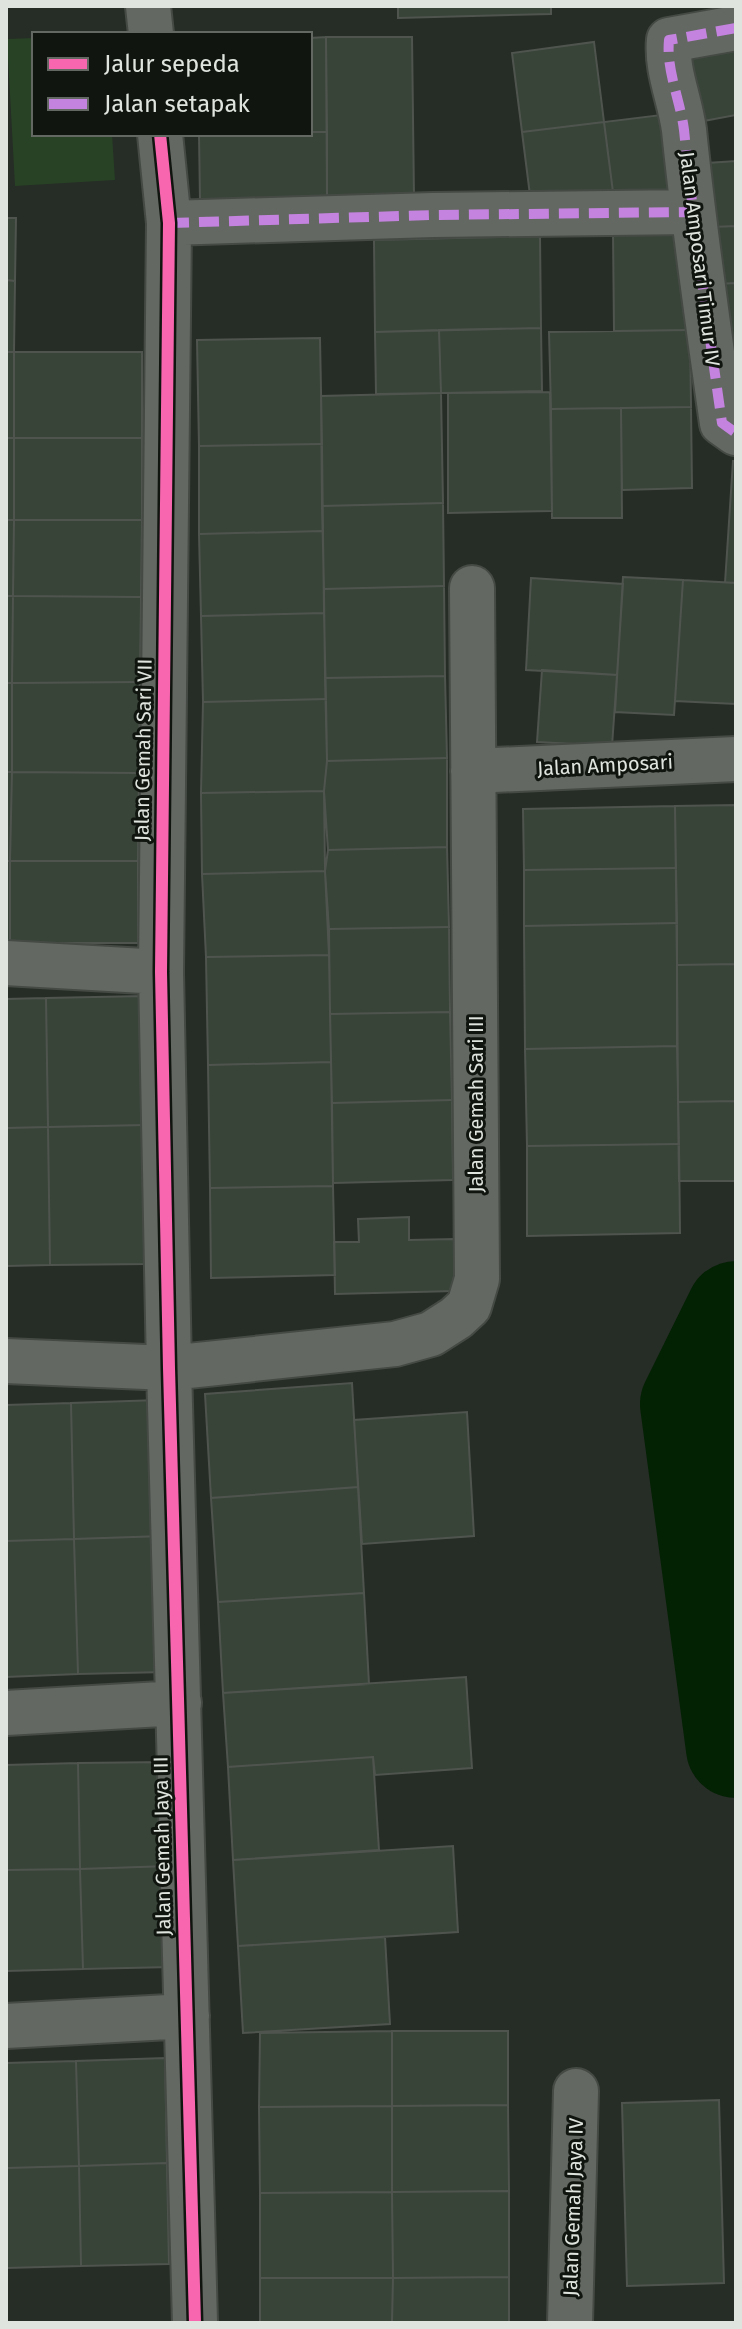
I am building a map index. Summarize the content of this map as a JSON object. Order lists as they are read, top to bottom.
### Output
{
  "streets": {
    "street": [
      "Jalan Amposari Timur IV",
      "Jalan Gemah Sari VII",
      "Jalan Amposari",
      "Jalan Gemah Sari III",
      "Jalan Gemah Jaya III",
      "Jalan Gemah Jaya IV"
    ]
  },
  "crossings": [
    ["Jalan Gemah Sari VII", "Jalan Gemah Sari III"],
    ["Jalan Gemah Sari VII", "Jalan Gemah Jaya III"],
    ["Jalan Amposari", "Jalan Gemah Sari III"],
    ["Jalan Gemah Sari III", "Jalan Gemah Jaya III"]
  ],
  "legend": ["Jalur sepeda", "Jalan setapak"]
}
